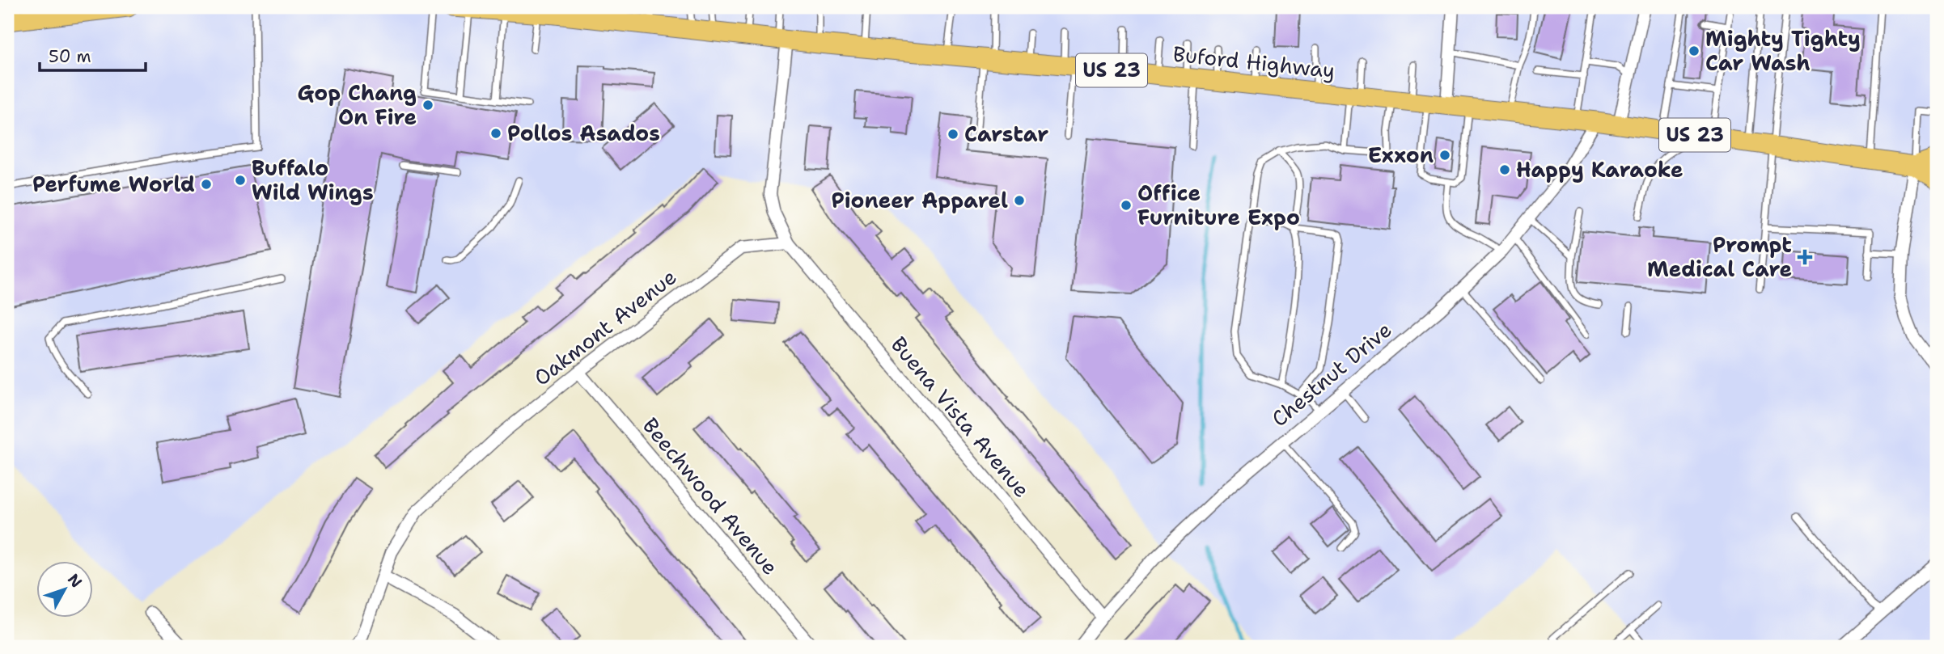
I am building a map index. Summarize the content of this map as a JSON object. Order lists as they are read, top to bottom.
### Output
{
  "streets": {
    "main road": ["Buford Highway", "US 23"],
    "street": [
      "Oakmont Avenue",
      "Chestnut Drive",
      "Buena Vista Avenue",
      "Beechwood Avenue"
    ]
  },
  "crossings": [
    ["Buford Highway", "Chestnut Drive"],
    ["Oakmont Avenue", "Buena Vista Avenue"],
    ["Oakmont Avenue", "Beechwood Avenue"],
    ["Chestnut Drive", "Buena Vista Avenue"]
  ],
  "places": {
    "other": [
      "Mighty Tighty Car Wash",
      "Gop Chang On Fire",
      "Pollos Asados",
      "Carstar",
      "Exxon",
      "Happy Karaoke",
      "Buffalo Wild Wings",
      "Perfume World",
      "Pioneer Apparel",
      "Office Furniture Expo"
    ],
    "health": ["Prompt Medical Care"]
  },
  "scale_bar": "50 m",
  "north": "top right"
}
